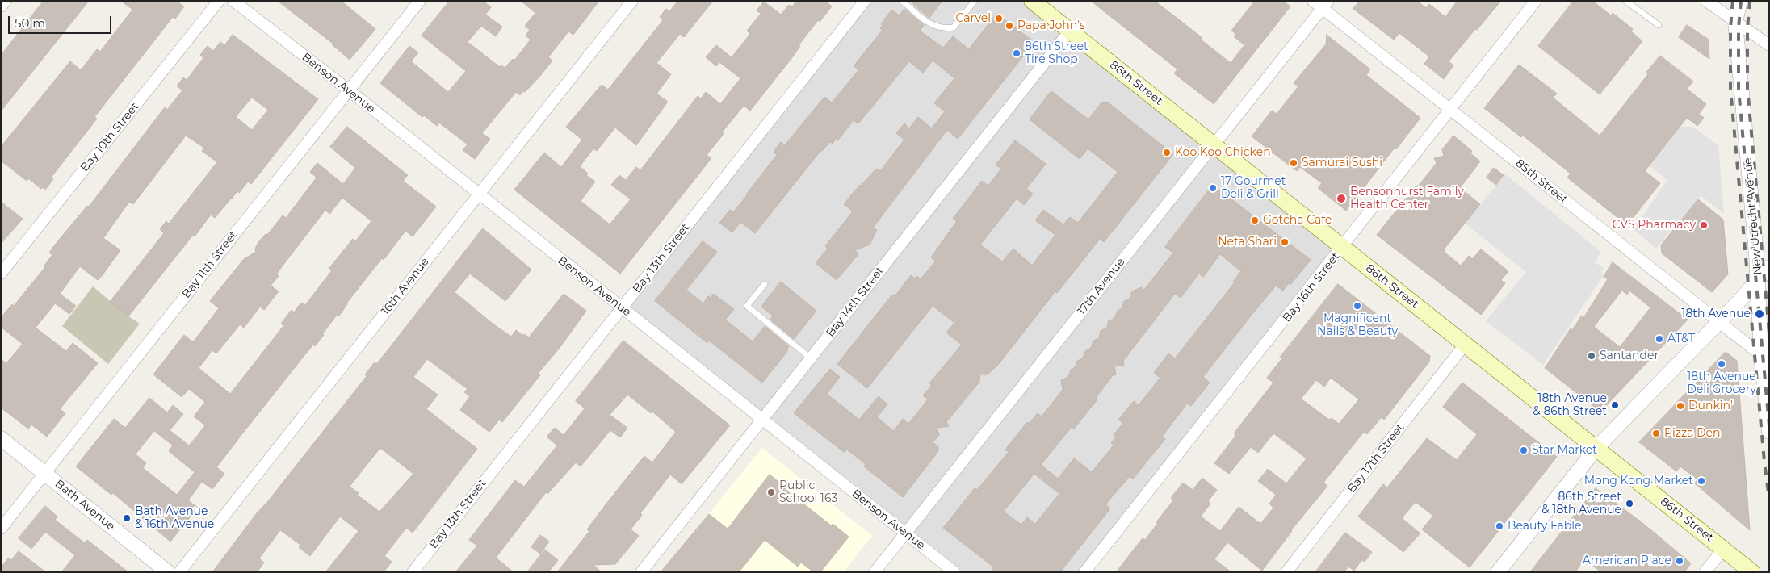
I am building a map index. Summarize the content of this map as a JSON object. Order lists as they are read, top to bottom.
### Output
{
  "streets": {
    "main road": ["86th Street"],
    "street": [
      "Benson Avenue",
      "Bay 10th Street",
      "85th Street",
      "New Utrecht Avenue",
      "Bay 13th Street",
      "Bay 11th Street",
      "16th Avenue",
      "17th Avenue",
      "Bay 16th Street",
      "Bay 14th Street",
      "Bay 17th Street",
      "Bath Avenue"
    ]
  },
  "crossings": [
    ["Benson Avenue", "Bay 13th Street"],
    ["Benson Avenue", "Bay 11th Street"],
    ["Benson Avenue", "16th Avenue"],
    ["Benson Avenue", "17th Avenue"],
    ["Benson Avenue", "Bay 14th Street"],
    ["86th Street", "17th Avenue"],
    ["86th Street", "Bay 16th Street"],
    ["86th Street", "Bay 14th Street"],
    ["86th Street", "Bay 17th Street"],
    ["85th Street", "New Utrecht Avenue"],
    ["85th Street", "17th Avenue"],
    ["85th Street", "Bay 16th Street"],
    ["Bay 11th Street", "Bath Avenue"]
  ],
  "places": [
    "Carvel",
    "Papa John's",
    "86th Street Tire Shop",
    "Koo Koo Chicken",
    "Samurai Sushi",
    "17 Gourmet Deli & Grill",
    "Bensonhurst Family Health Center",
    "Gotcha Cafe",
    "CVS Pharmacy",
    "Neta Shari",
    "Magnificent Nails & Beauty",
    "18th Avenue",
    "AT&T",
    "Santander",
    "18th Avenue Deli Grocery",
    "18th Avenue & 86th Street",
    "Dunkin'",
    "Pizza Den",
    "Star Market",
    "Mong Kong Market",
    "Public School 163",
    "86th Street & 18th Avenue",
    "Bath Avenue & 16th Avenue",
    "Beauty Fable",
    "American Place"
  ],
  "scale_bar": "50 m"
}
